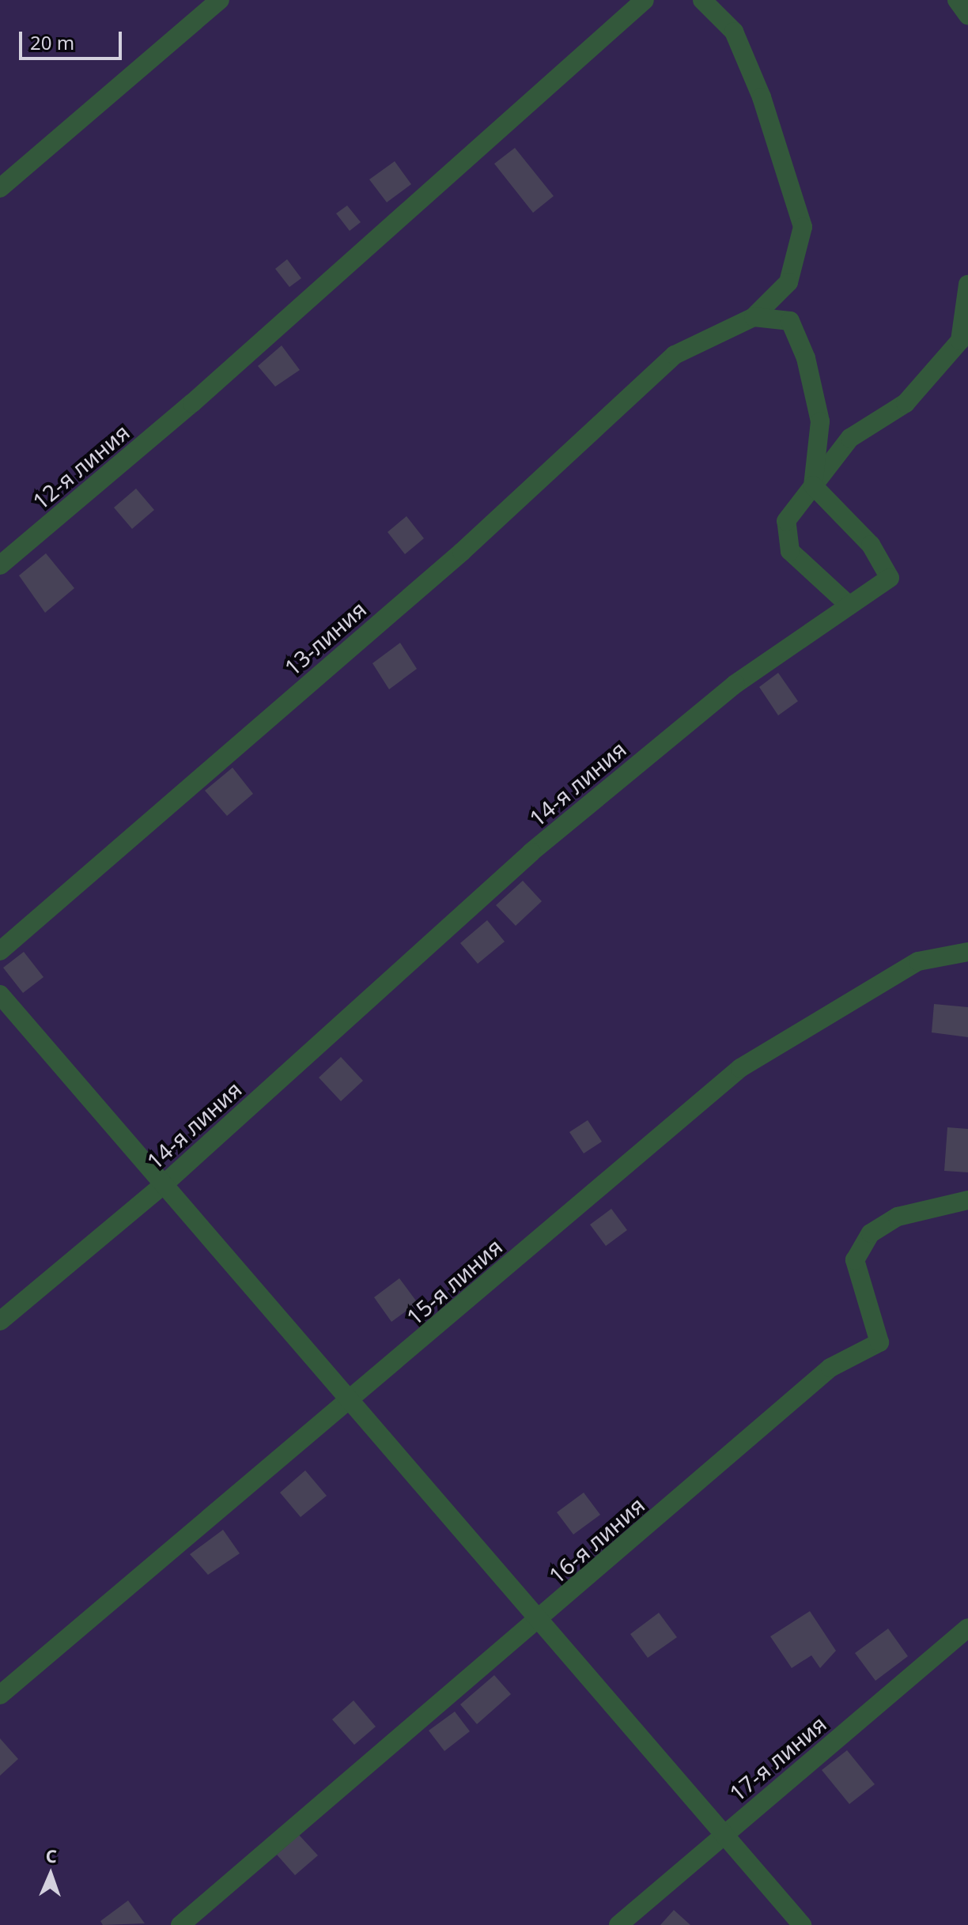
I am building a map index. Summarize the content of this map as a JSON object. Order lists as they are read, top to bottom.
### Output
{
  "streets": {
    "street": [
      "12-я линия",
      "13-линия",
      "14-я линия",
      "15-я линия",
      "16-я линия",
      "17-я линия"
    ]
  },
  "scale_bar": "20 m",
  "north": "top"
}
